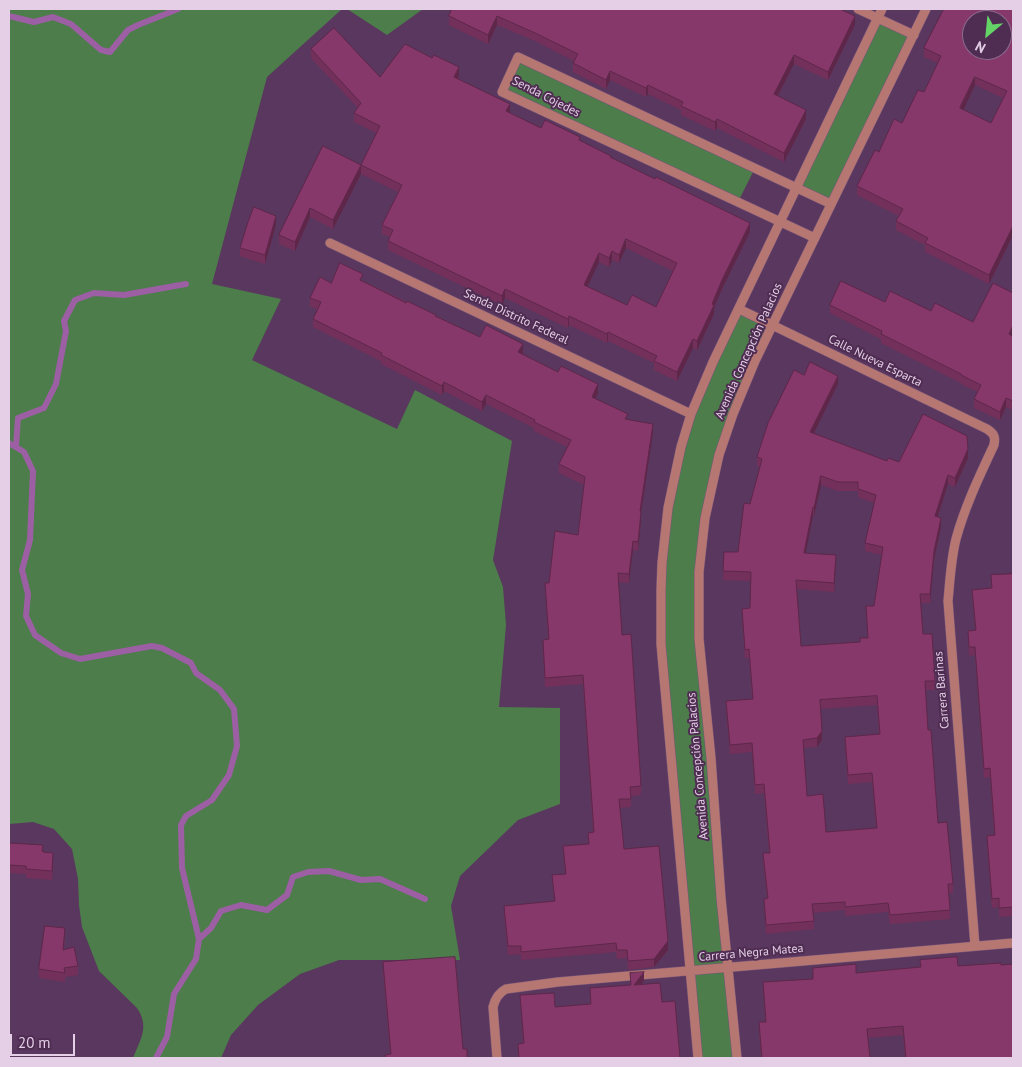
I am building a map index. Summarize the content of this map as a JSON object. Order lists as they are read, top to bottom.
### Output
{
  "streets": {
    "street": [
      "Senda Cojedes",
      "Senda Distrito Federal",
      "Avenida Concepción Palacios",
      "Calle Nueva Esparta",
      "Carrera Barinas",
      "Carrera Negra Matea"
    ]
  },
  "crossings": [
    ["Senda Cojedes", "Avenida Concepción Palacios"],
    ["Senda Distrito Federal", "Avenida Concepción Palacios"],
    ["Avenida Concepción Palacios", "Calle Nueva Esparta"],
    ["Avenida Concepción Palacios", "Carrera Negra Matea"],
    ["Calle Nueva Esparta", "Carrera Barinas"],
    ["Carrera Barinas", "Carrera Negra Matea"]
  ],
  "scale_bar": "20 m",
  "north": "bottom left"
}
